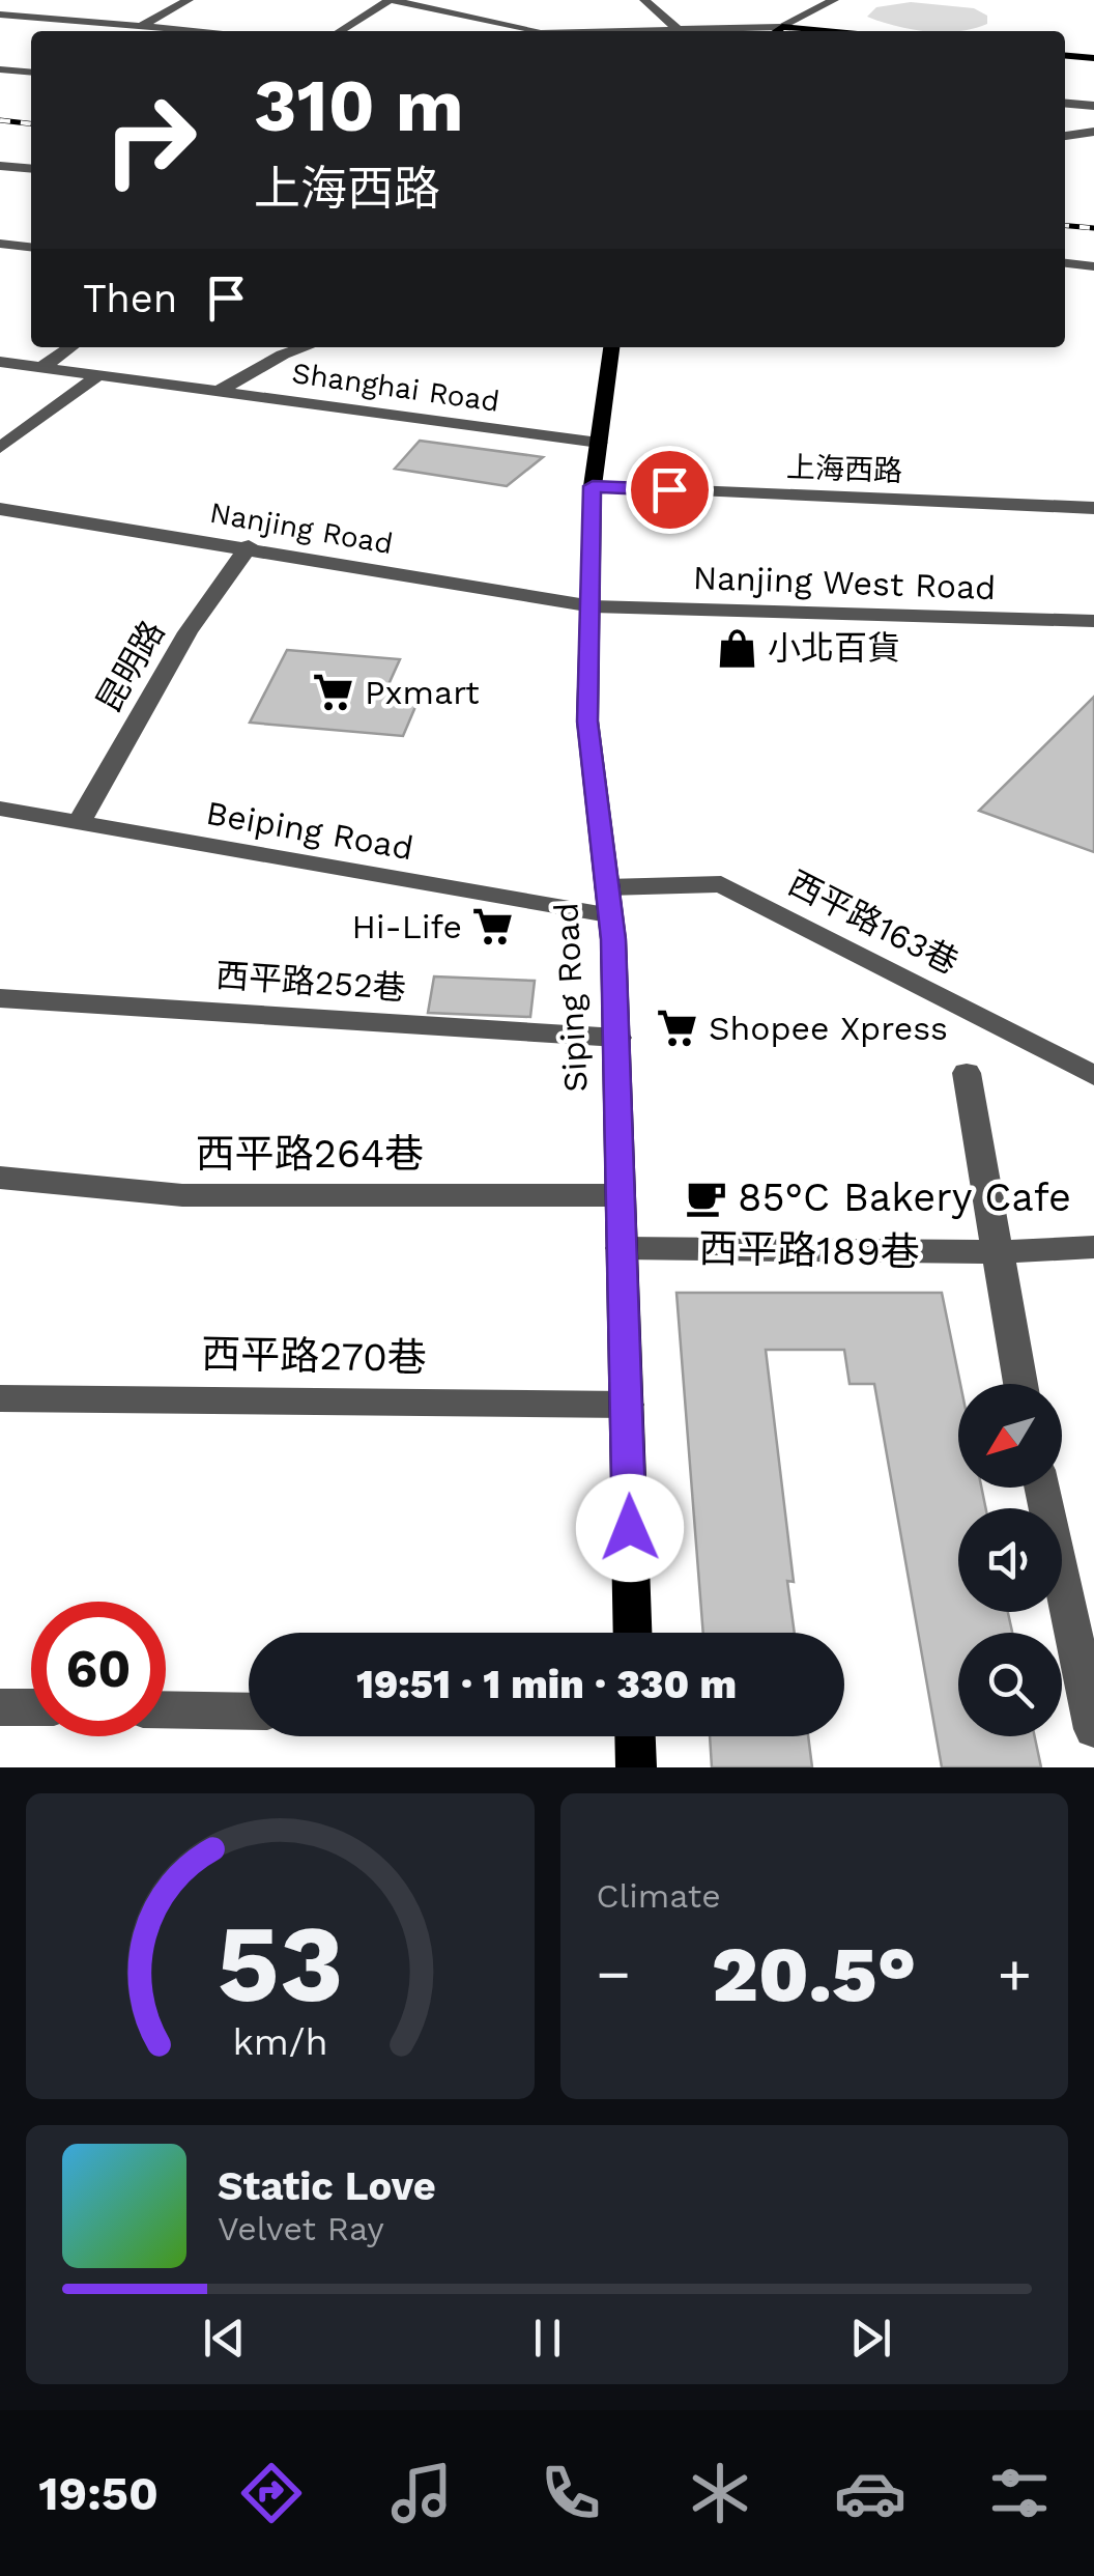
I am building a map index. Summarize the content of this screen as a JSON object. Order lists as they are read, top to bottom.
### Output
{
  "streets": {
    "main road": ["Siping Road"],
    "street": [
      "Shanghai Road",
      "上海西路",
      "Nanjing Road",
      "Nanjing West Road",
      "昆明路",
      "Beiping Road",
      "西平路163巷",
      "西平路252巷",
      "西平路264巷",
      "西平路189巷",
      "西平路270巷"
    ]
  },
  "crossings": [
    ["Shanghai Road", "Siping Road"],
    ["上海西路", "Siping Road"],
    ["Nanjing Road", "Nanjing West Road"],
    ["Nanjing Road", "昆明路"],
    ["Nanjing Road", "Siping Road"],
    ["Nanjing West Road", "Siping Road"],
    ["昆明路", "Beiping Road"],
    ["Beiping Road", "西平路163巷"],
    ["Beiping Road", "Siping Road"],
    ["西平路163巷", "Siping Road"],
    ["西平路252巷", "Siping Road"],
    ["Siping Road", "西平路264巷"],
    ["Siping Road", "西平路189巷"],
    ["Siping Road", "西平路270巷"]
  ],
  "places": {
    "shop": ["小北百貨"],
    "supermarket": ["Pxmart", "Hi-Life", "Shopee Xpress"],
    "cafe": ["85°C Bakery Cafe"]
  },
  "north": "bottom left",
  "page": {
    "turn": ["310 m", "上海西路"],
    "then": "Then",
    "limit": "60",
    "trip": "19:51 · 1 min · 330 m",
    "tile": "Climate",
    "heat": ["−", "20.5°", "+"],
    "song": ["Static Love", "Velvet Ray"],
    "tabs": "19:50",
    "gauge": ["53", "km/h"]
  }
}
